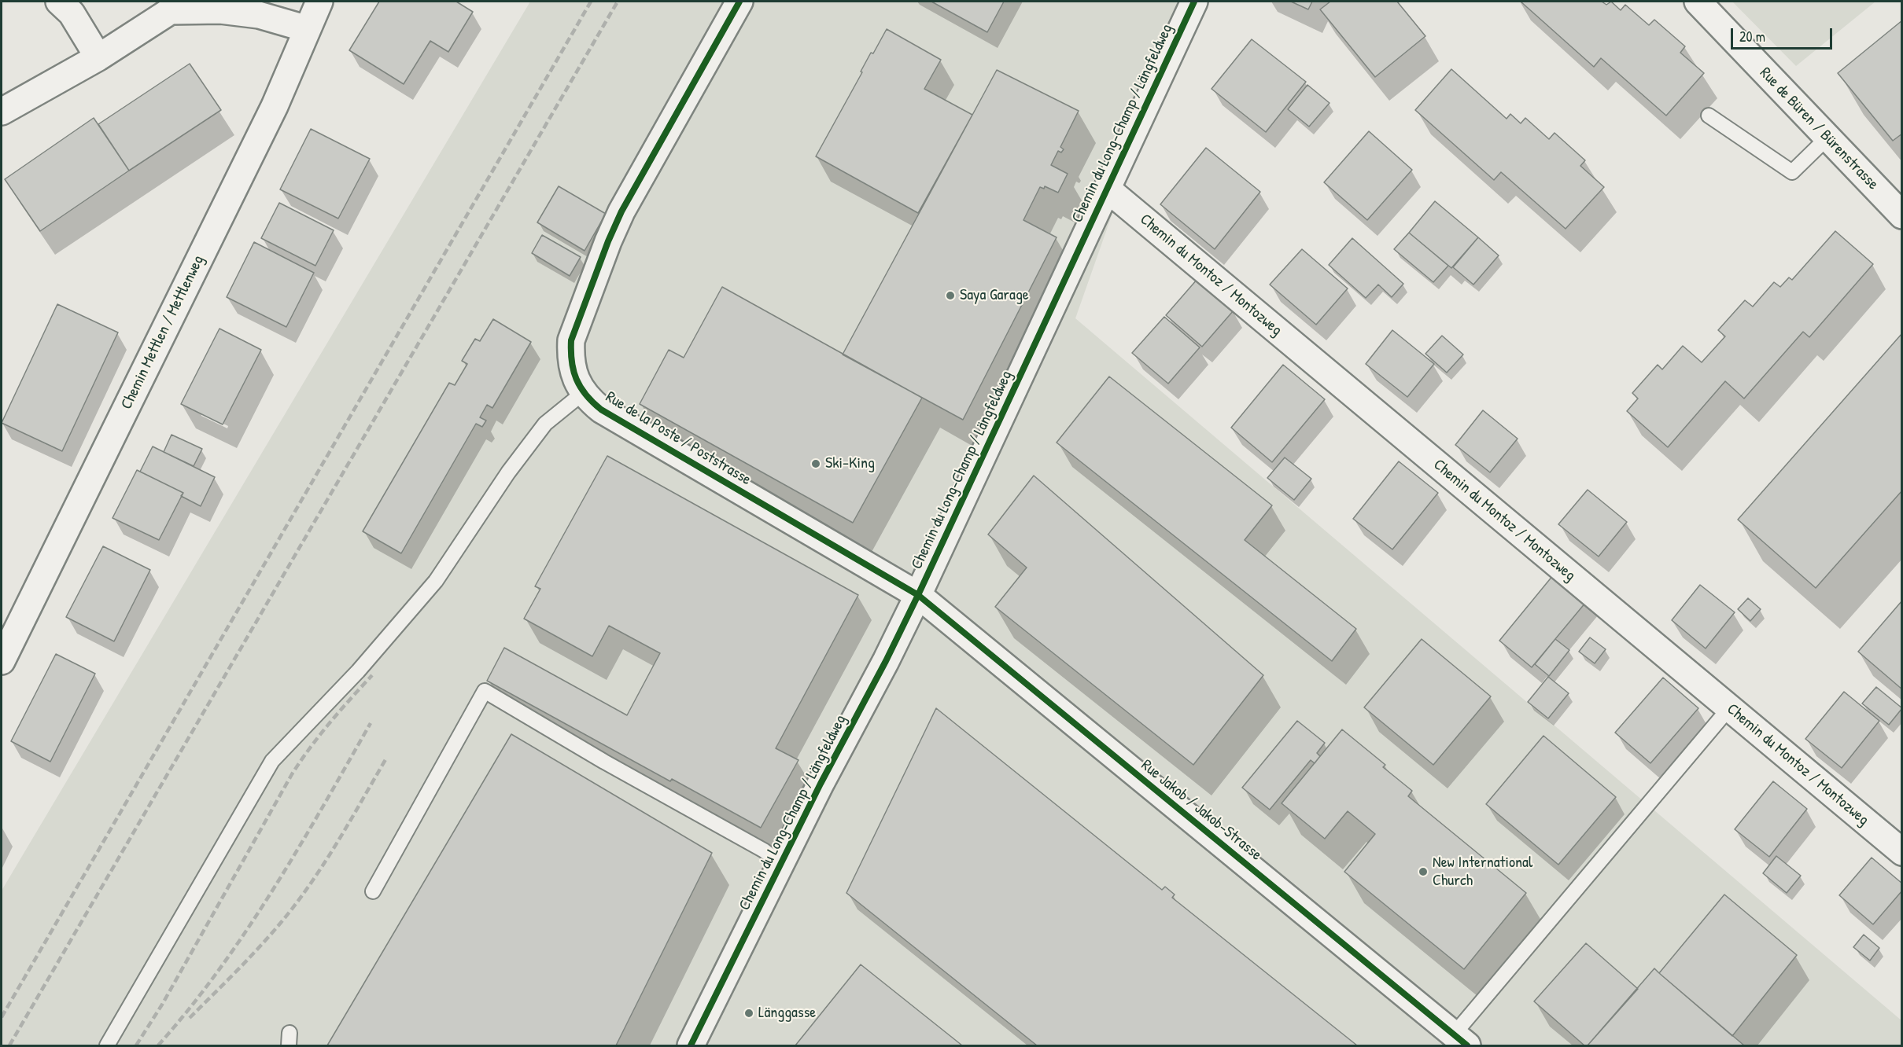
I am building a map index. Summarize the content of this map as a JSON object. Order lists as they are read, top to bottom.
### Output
{
  "streets": {
    "street": [
      "Chemin du Long-Champ / Längfeldweg",
      "Rue de Büren / Bürenstrasse",
      "Chemin du Montoz / Montozweg",
      "Chemin Mettlen / Mettlenweg",
      "Rue de la Poste / Poststrasse",
      "Rue Jakob / Jakob-Strasse"
    ]
  },
  "crossings": [
    ["Chemin du Long-Champ / Längfeldweg", "Chemin du Montoz / Montozweg"],
    ["Chemin du Long-Champ / Längfeldweg", "Rue de la Poste / Poststrasse"],
    ["Chemin du Long-Champ / Längfeldweg", "Rue Jakob / Jakob-Strasse"],
    ["Rue de la Poste / Poststrasse", "Rue Jakob / Jakob-Strasse"]
  ],
  "places": [
    "Saya Garage",
    "Ski-King",
    "New International Church",
    "Länggasse"
  ],
  "scale_bar": "20 m"
}
